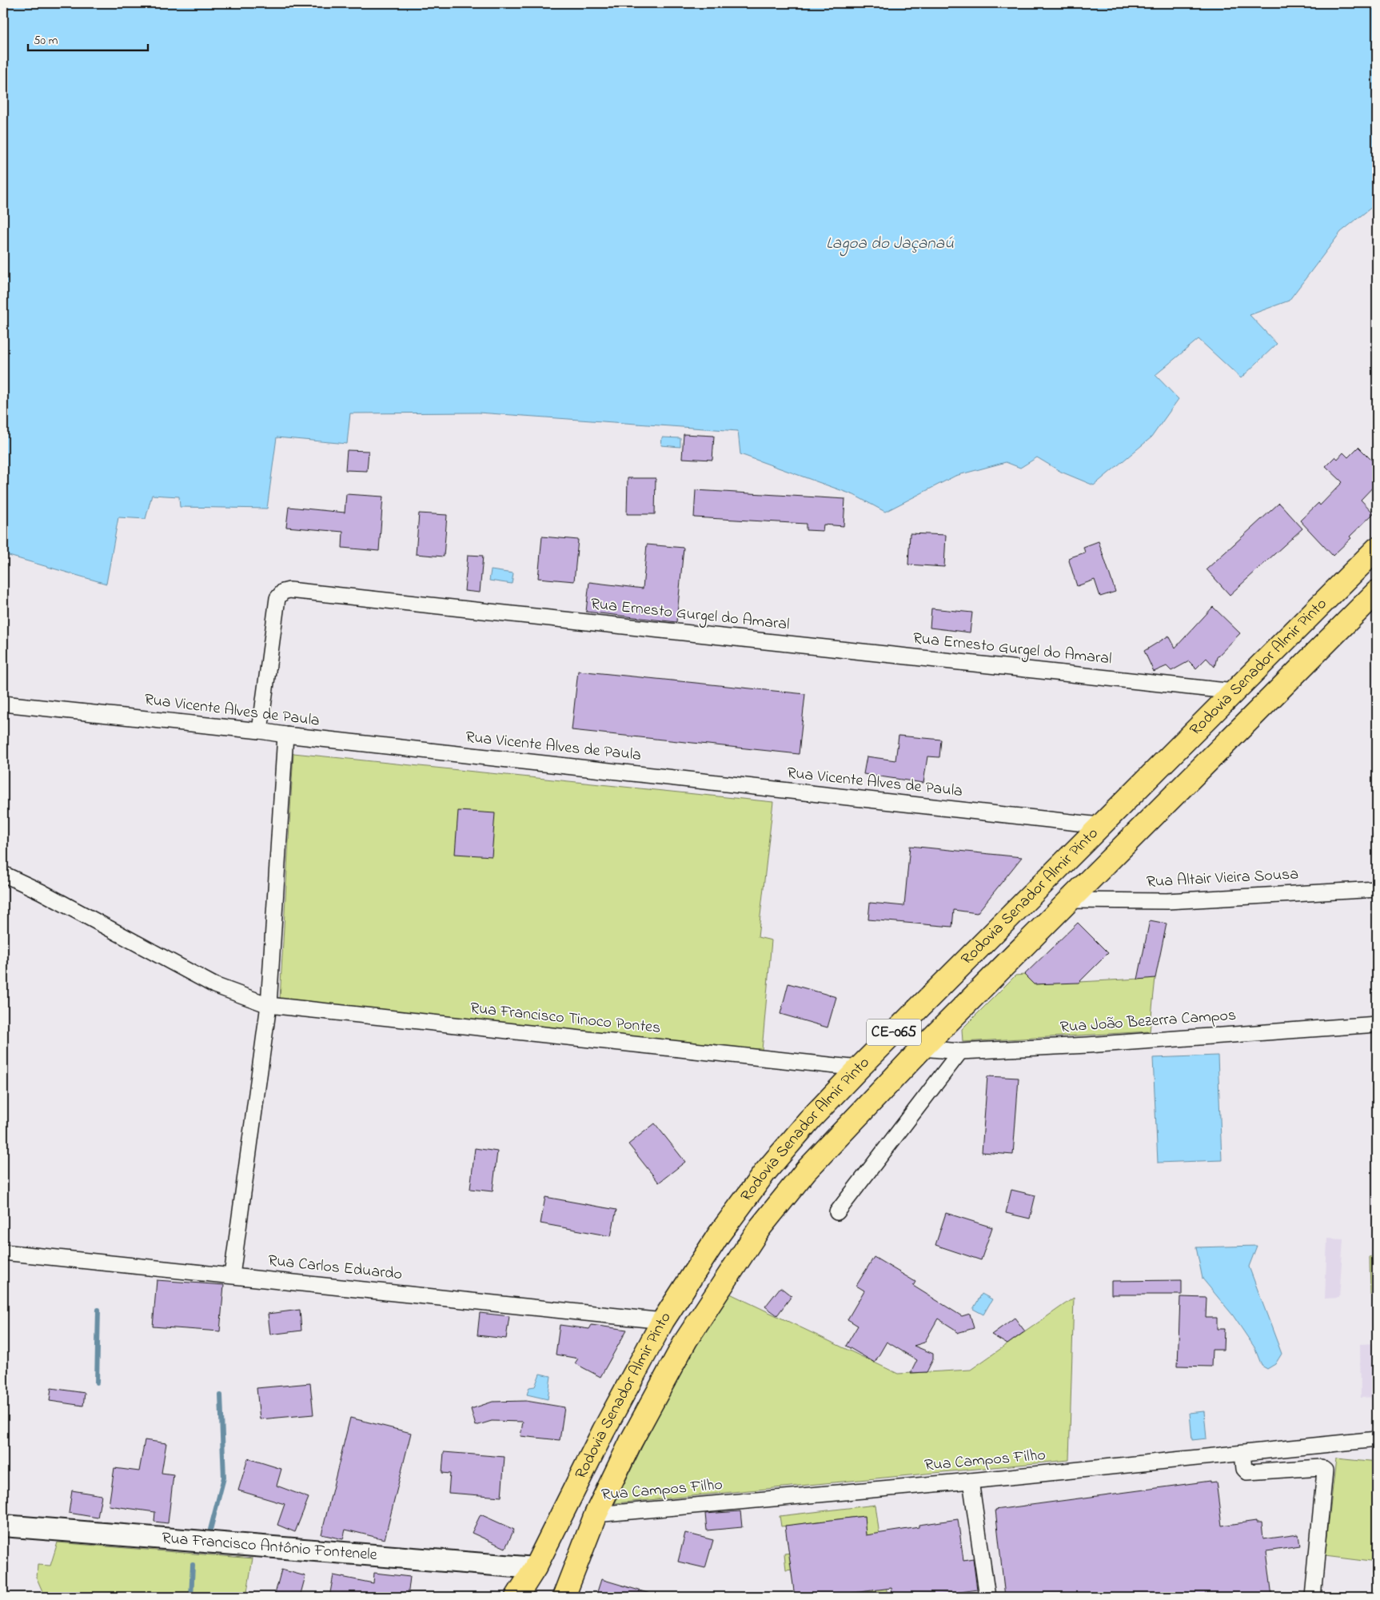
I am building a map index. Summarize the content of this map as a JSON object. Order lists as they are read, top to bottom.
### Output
{
  "streets": {
    "main road": ["Rodovia Senador Almir Pinto", "CE-065"],
    "street": [
      "Rua Ernesto Gurgel do Amaral",
      "Rua Vicente Alves de Paula",
      "Rua Altair Vieira Sousa",
      "Rua Francisco Tinoco Pontes",
      "Rua João Bezerra Campos",
      "Rua Carlos Eduardo",
      "Rua Campos Filho",
      "Rua Francisco Antônio Fontenele"
    ]
  },
  "crossings": [
    ["Rua Ernesto Gurgel do Amaral", "Rodovia Senador Almir Pinto"],
    ["Rua Ernesto Gurgel do Amaral", "Rua Vicente Alves de Paula"],
    ["Rodovia Senador Almir Pinto", "Rua Vicente Alves de Paula"],
    ["Rodovia Senador Almir Pinto", "Rua Altair Vieira Sousa"],
    ["Rodovia Senador Almir Pinto", "Rua Francisco Tinoco Pontes"],
    ["Rodovia Senador Almir Pinto", "Rua João Bezerra Campos"],
    ["Rodovia Senador Almir Pinto", "Rua Carlos Eduardo"],
    ["Rodovia Senador Almir Pinto", "Rua Campos Filho"],
    ["Rodovia Senador Almir Pinto", "Rua Francisco Antônio Fontenele"]
  ],
  "water": ["Lagoa do Jaçanaú"],
  "scale_bar": "50 m"
}
